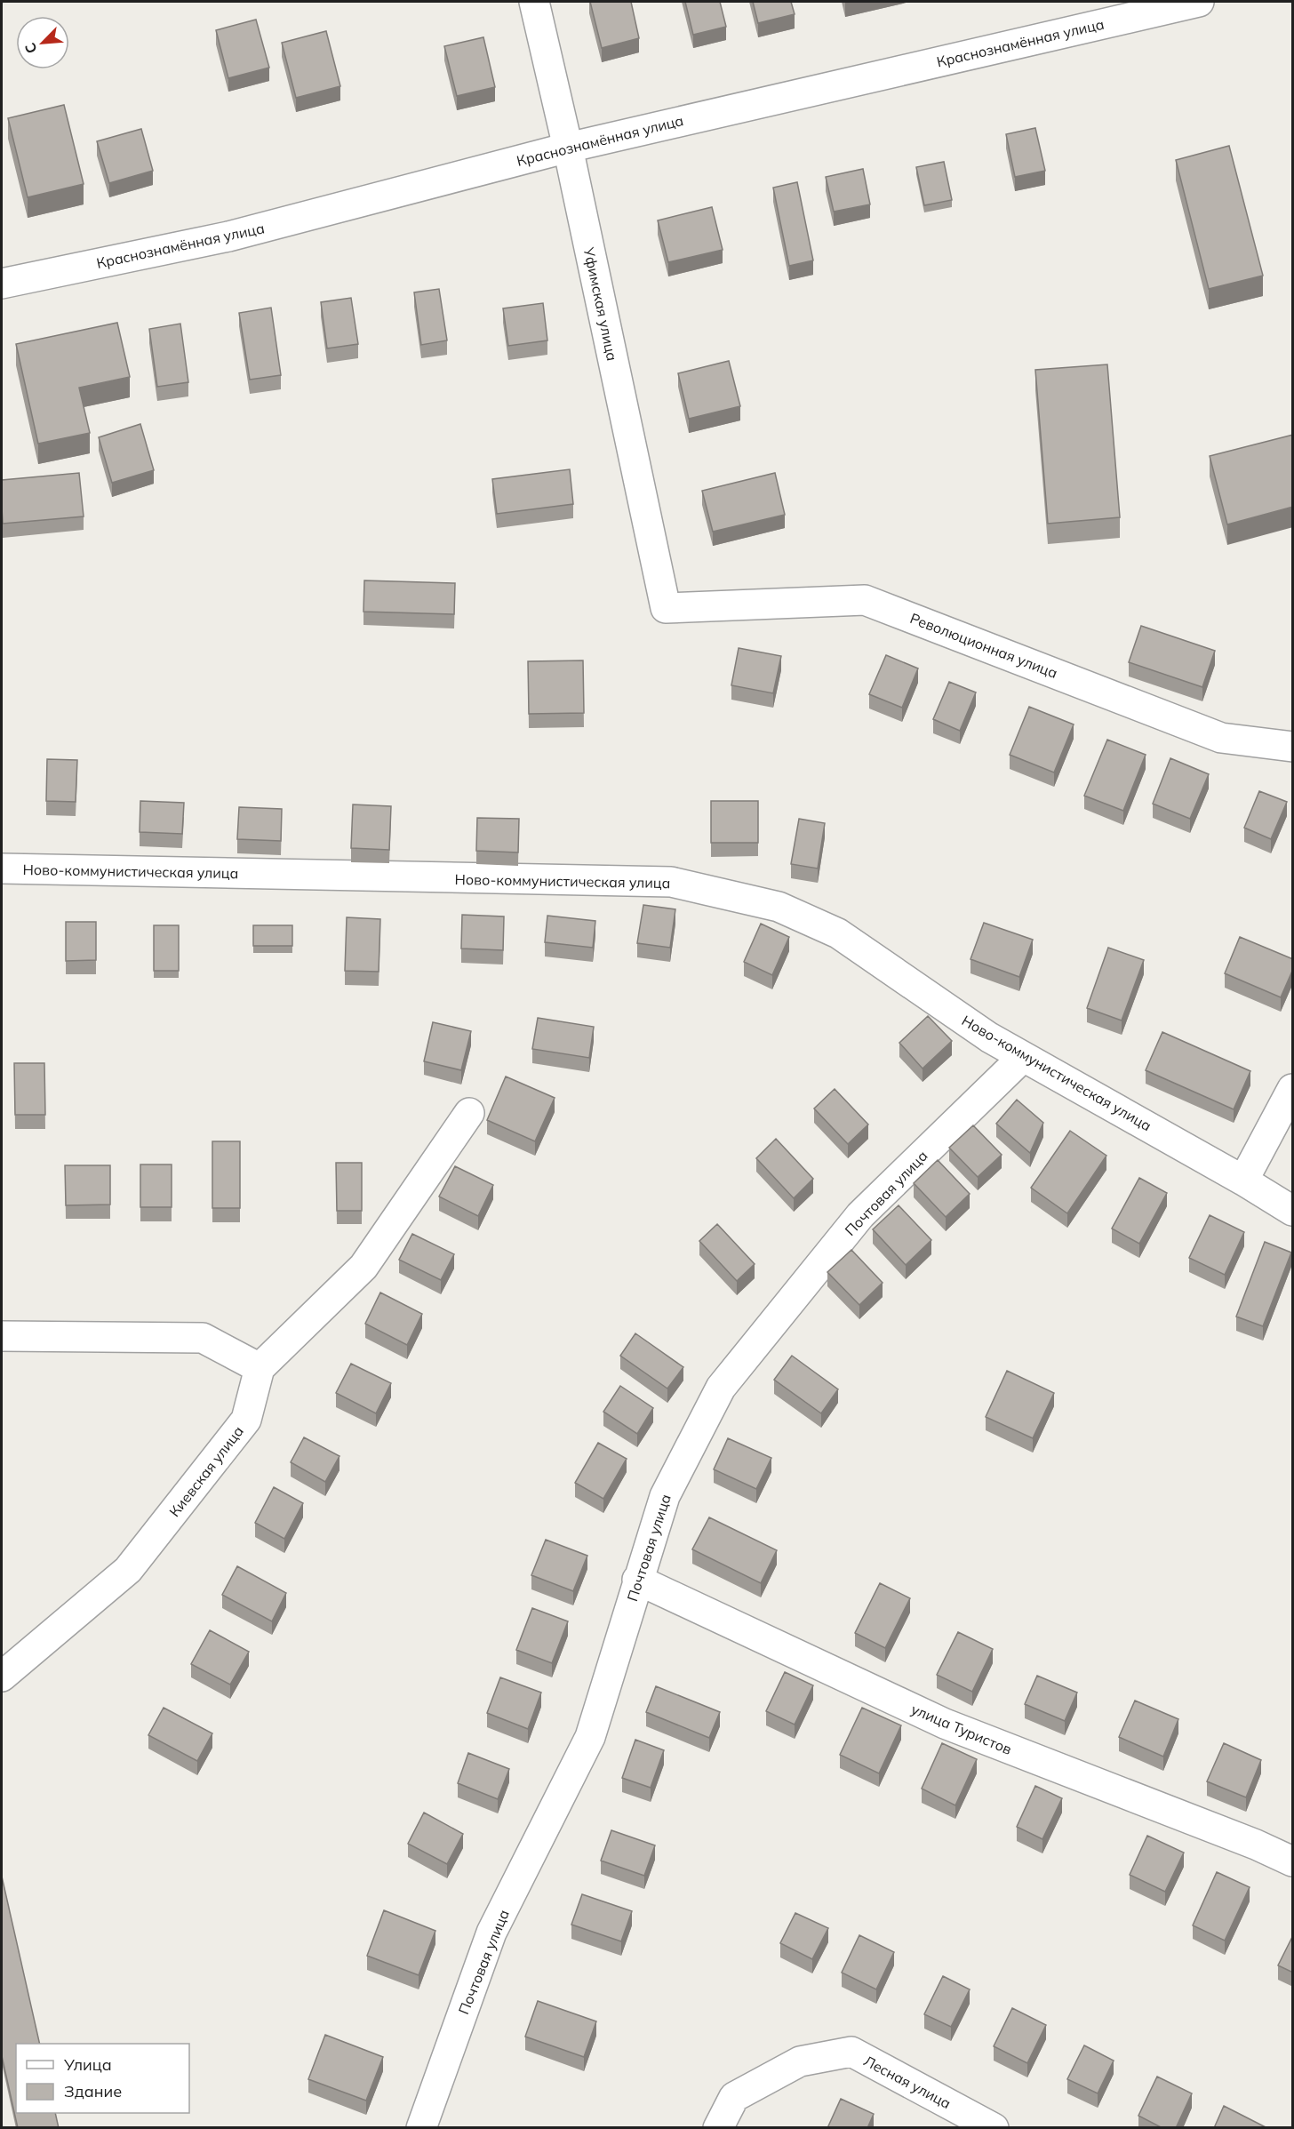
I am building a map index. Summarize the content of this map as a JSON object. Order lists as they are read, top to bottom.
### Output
{
  "streets": {
    "street": [
      "Краснознамённая улица",
      "Уфимская улица",
      "Революционная улица",
      "Ново-коммунистическая улица",
      "Почтовая улица",
      "Киевская улица",
      "улица Туристов",
      "Лесная улица"
    ]
  },
  "crossings": [
    ["Краснознамённая улица", "Уфимская улица"],
    ["Уфимская улица", "Революционная улица"],
    ["Ново-коммунистическая улица", "Почтовая улица"],
    ["Почтовая улица", "улица Туристов"]
  ],
  "legend": ["Улица", "Здание"],
  "north": "bottom left"
}
